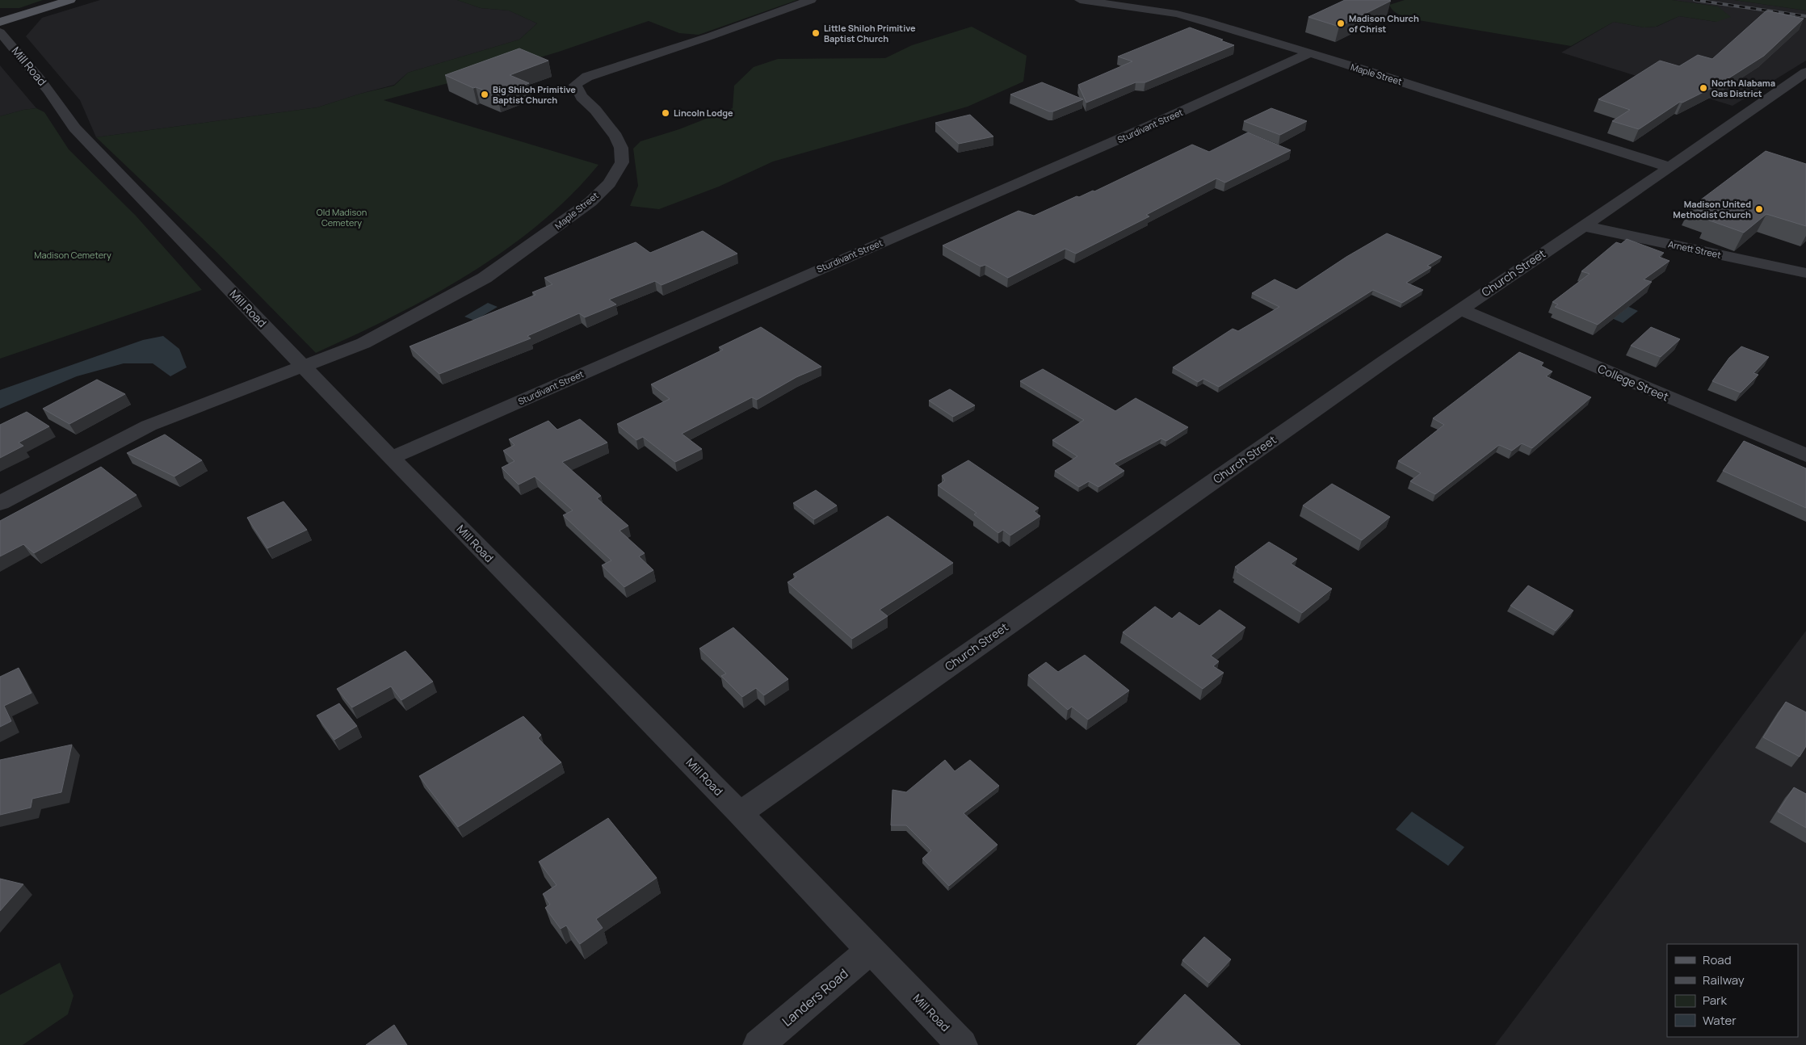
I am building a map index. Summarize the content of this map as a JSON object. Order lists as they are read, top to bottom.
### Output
{
  "streets": {
    "street": [
      "Mill Road",
      "Maple Street",
      "Sturdivant Street",
      "Arnett Street",
      "Church Street",
      "College Street",
      "Landers Road"
    ]
  },
  "crossings": [
    ["Mill Road", "Maple Street"],
    ["Mill Road", "Sturdivant Street"],
    ["Mill Road", "Church Street"],
    ["Mill Road", "Landers Road"],
    ["Maple Street", "Sturdivant Street"],
    ["Maple Street", "Church Street"],
    ["Arnett Street", "Church Street"],
    ["Church Street", "College Street"]
  ],
  "parks": ["Old Madison Cemetery", "Madison Cemetery"],
  "places": [
    "Madison Church of Christ",
    "Little Shiloh Primitive Baptist Church",
    "North Alabama Gas District",
    "Big Shiloh Primitive Baptist Church",
    "Lincoln Lodge",
    "Madison United Methodist Church"
  ],
  "legend": [
    "Road",
    "Railway",
    "Park",
    "Water"
  ]
}
